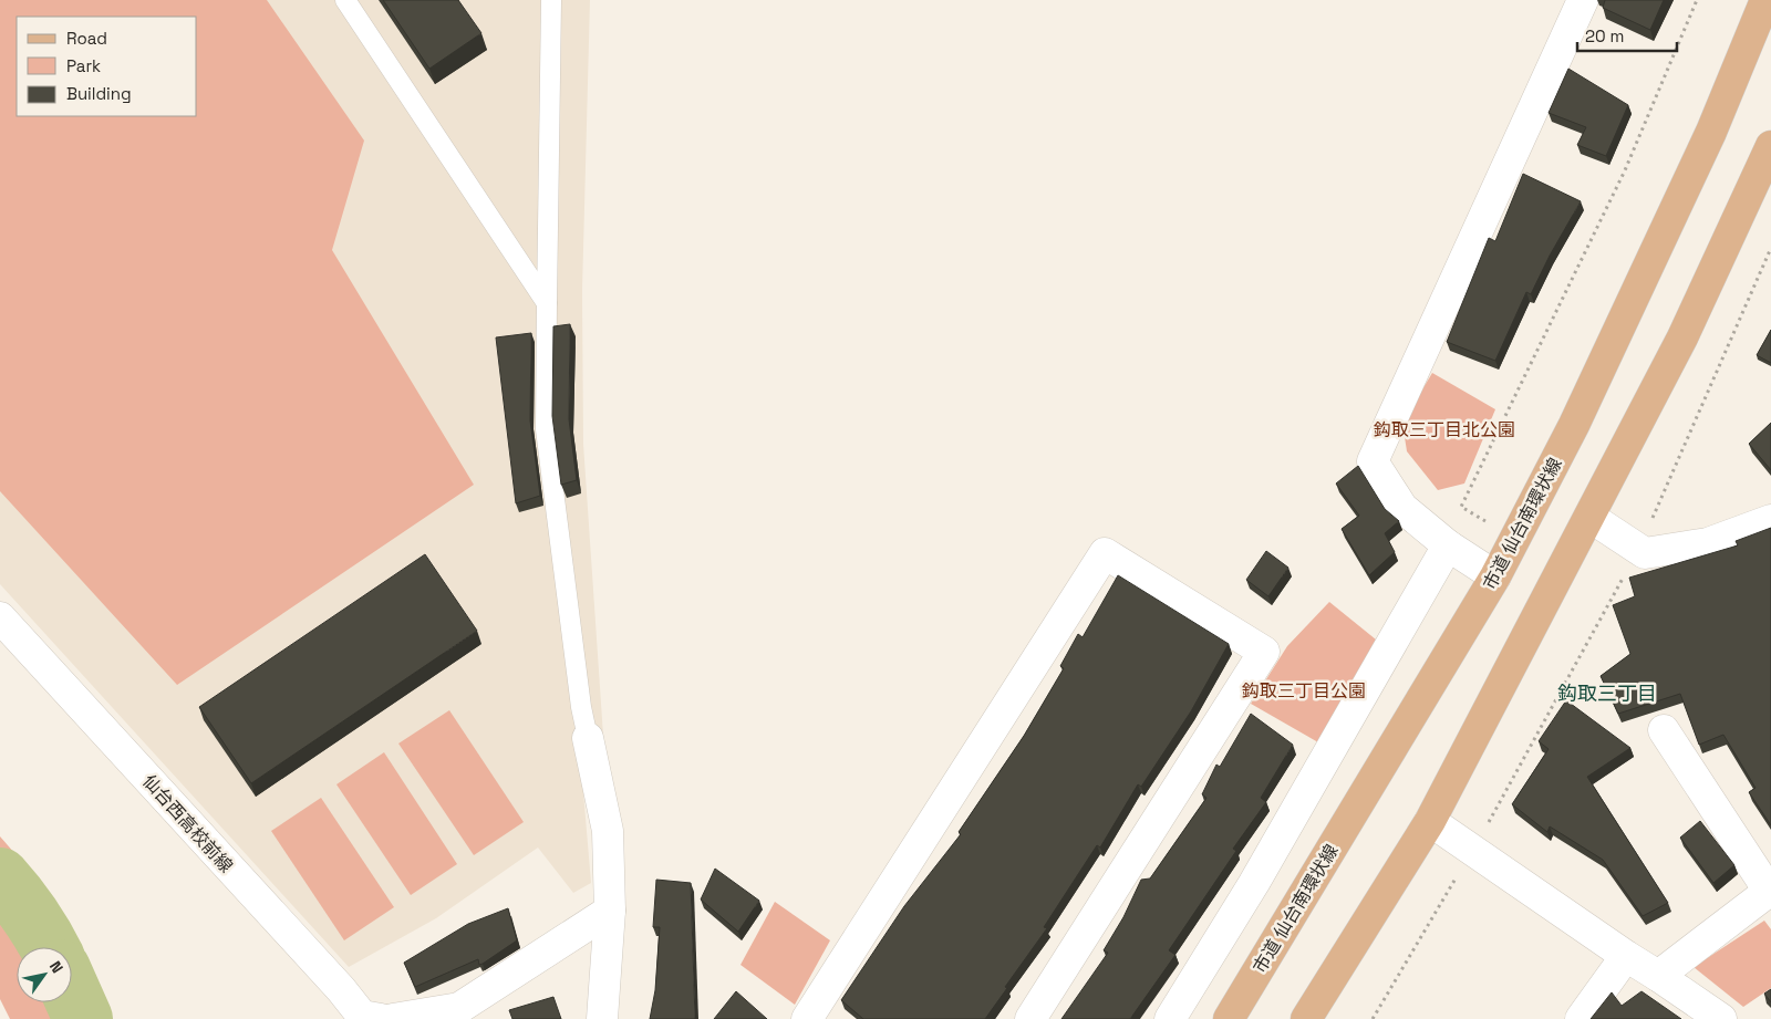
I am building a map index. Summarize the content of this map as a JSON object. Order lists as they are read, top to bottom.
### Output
{
  "streets": {
    "main road": ["市道 仙台南環状線"],
    "street": ["仙台西高校前線"]
  },
  "districts": ["鈎取三丁目"],
  "parks": ["鈎取三丁目北公園", "鈎取三丁目公園"],
  "legend": ["Road", "Park", "Building"],
  "scale_bar": "20 m",
  "north": "top right"
}
